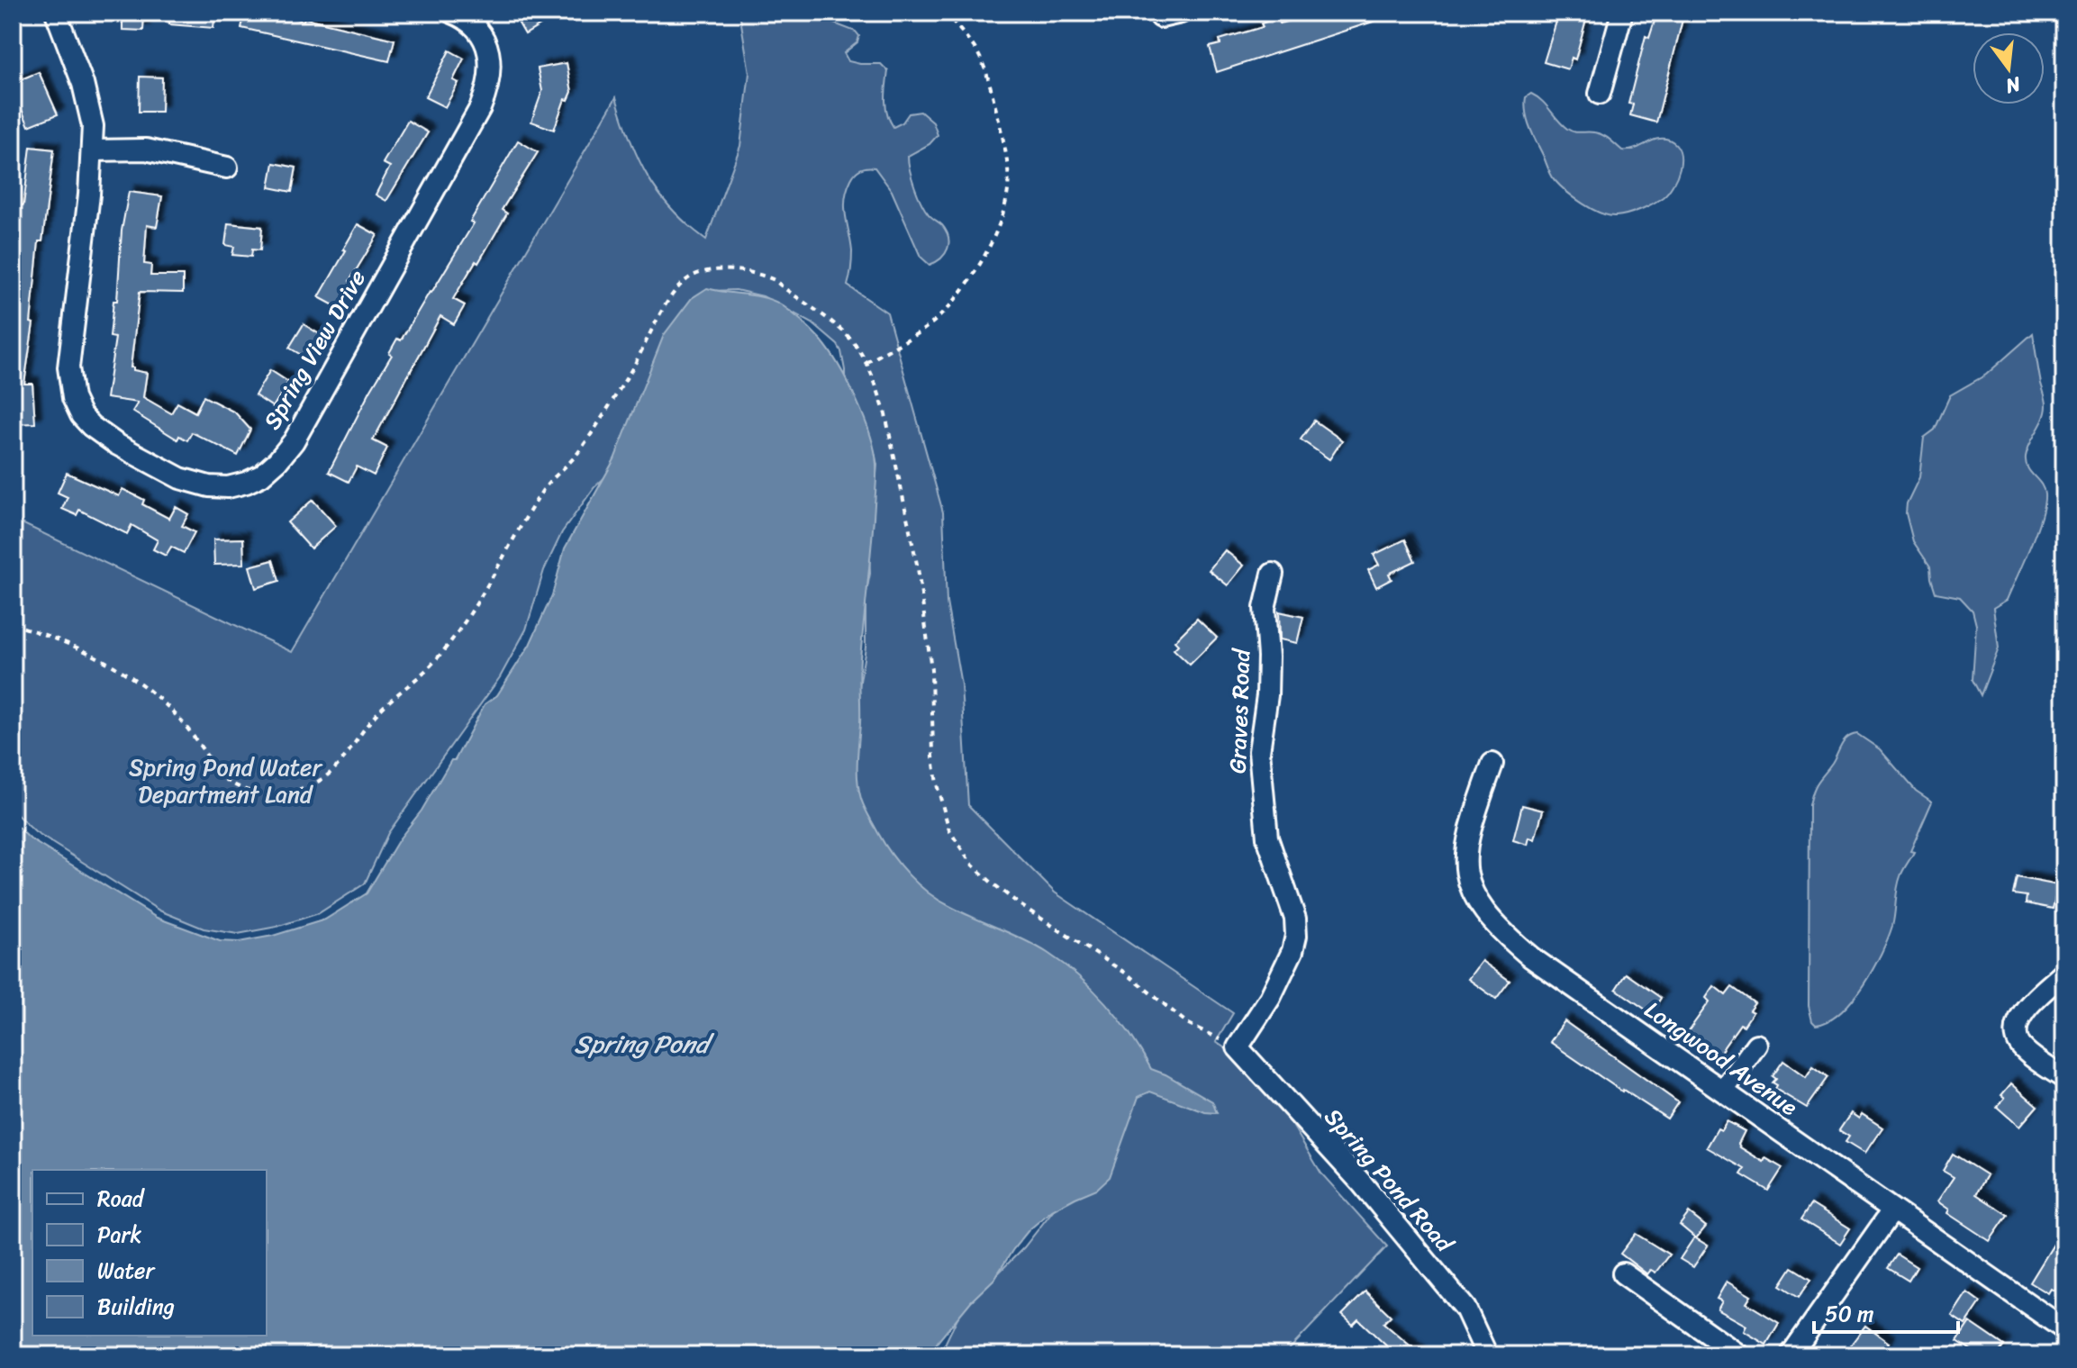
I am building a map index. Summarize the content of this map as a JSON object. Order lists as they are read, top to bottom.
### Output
{
  "streets": {
    "street": [
      "Spring View Drive",
      "Graves Road",
      "Longwood Avenue",
      "Spring Pond Road"
    ]
  },
  "crossings": [
    ["Graves Road", "Spring Pond Road"]
  ],
  "water": ["Spring Pond"],
  "parks": ["Spring Pond Water Department Land"],
  "legend": [
    "Road",
    "Park",
    "Water",
    "Building"
  ],
  "scale_bar": "50 m",
  "north": "bottom"
}
